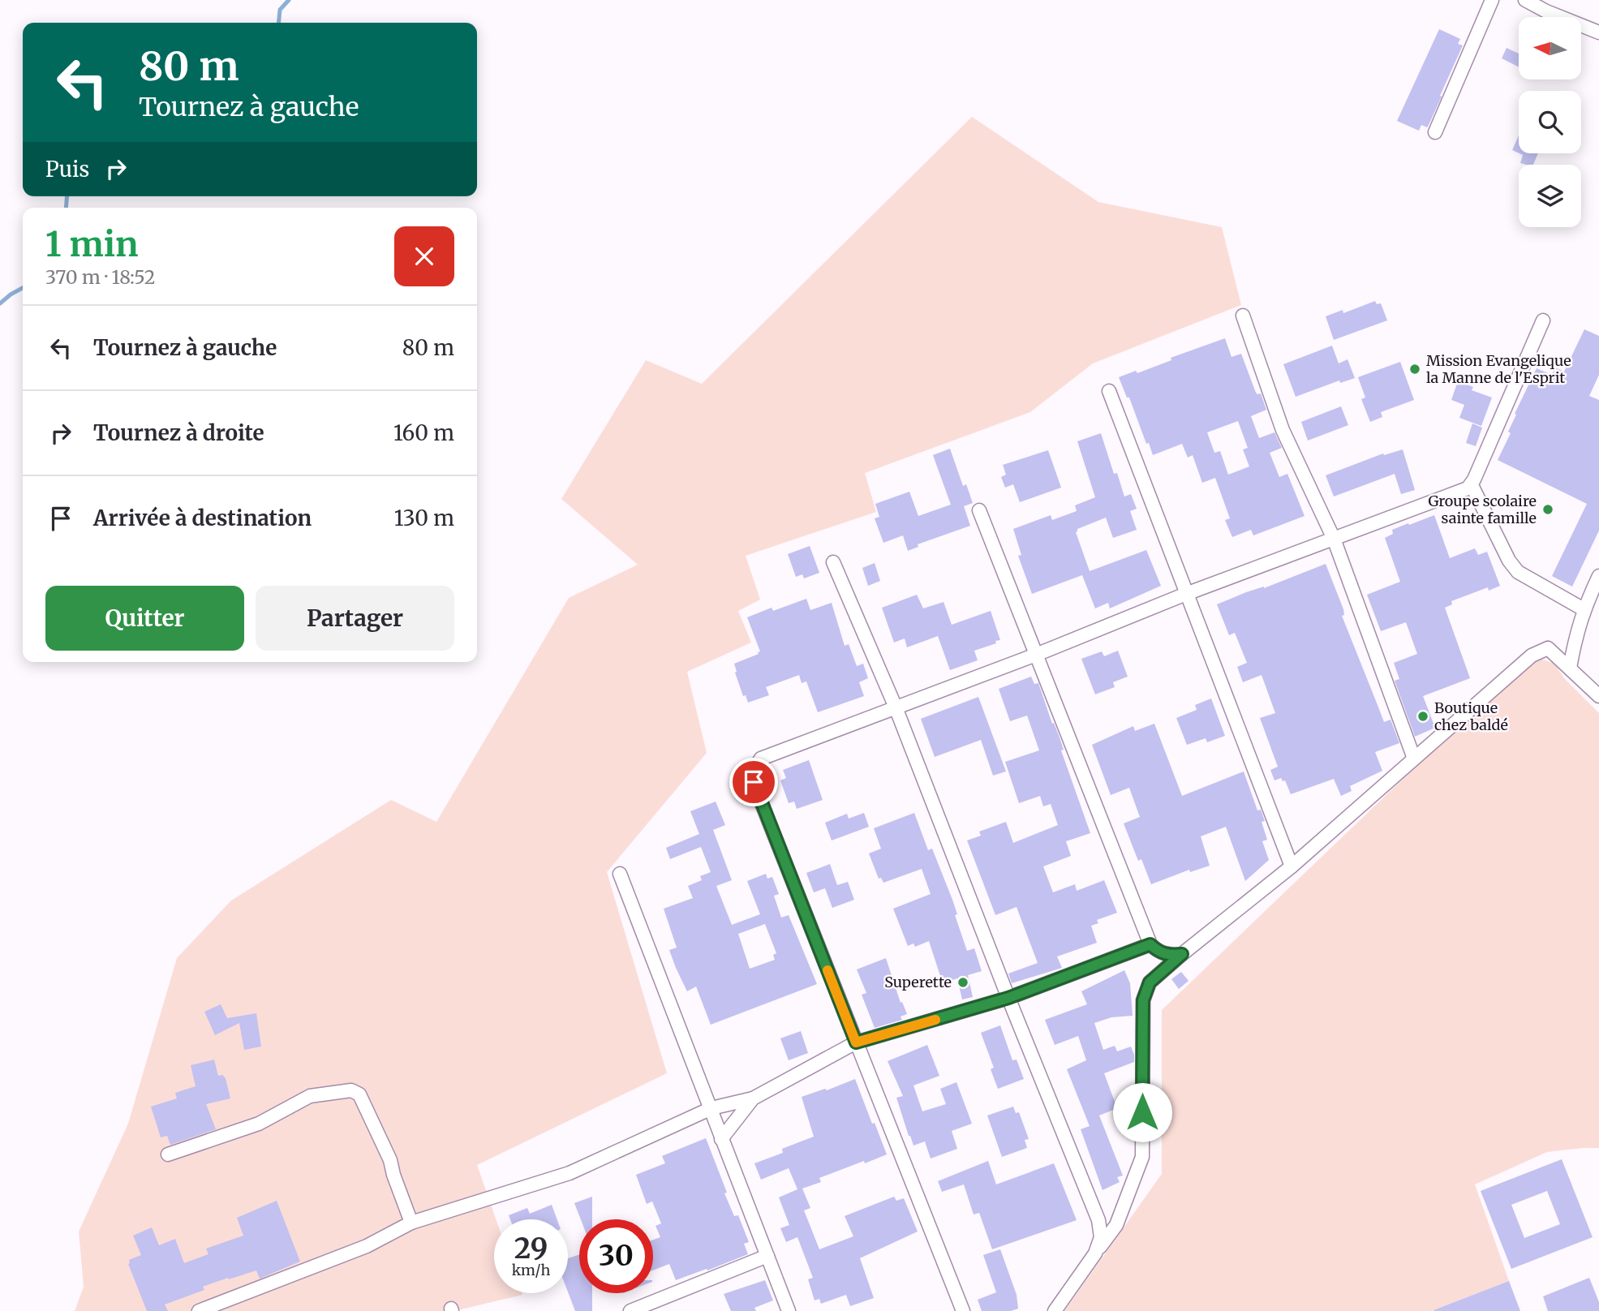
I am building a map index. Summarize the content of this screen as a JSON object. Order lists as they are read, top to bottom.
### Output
{
  "places": [
    "Mission Evangelique la Manne de l'Esprit",
    "Groupe scolaire sainte famille",
    "Boutique chez baldé",
    "Superette"
  ],
  "north": "left",
  "page": {
    "turn": ["80 m", "Tournez à gauche"],
    "then": "Puis",
    "heading": ["1 min", "370 m · 18:52"],
    "list": [
      {
        "name": "Tournez à gauche",
        "value": "80 m"
      },
      {
        "name": "Tournez à droite",
        "value": "160 m"
      },
      {
        "name": "Arrivée à destination",
        "value": "130 m"
      }
    ],
    "buttons": ["Quitter", "Partager"],
    "speed": "29 km/h",
    "limit": "30"
  }
}
